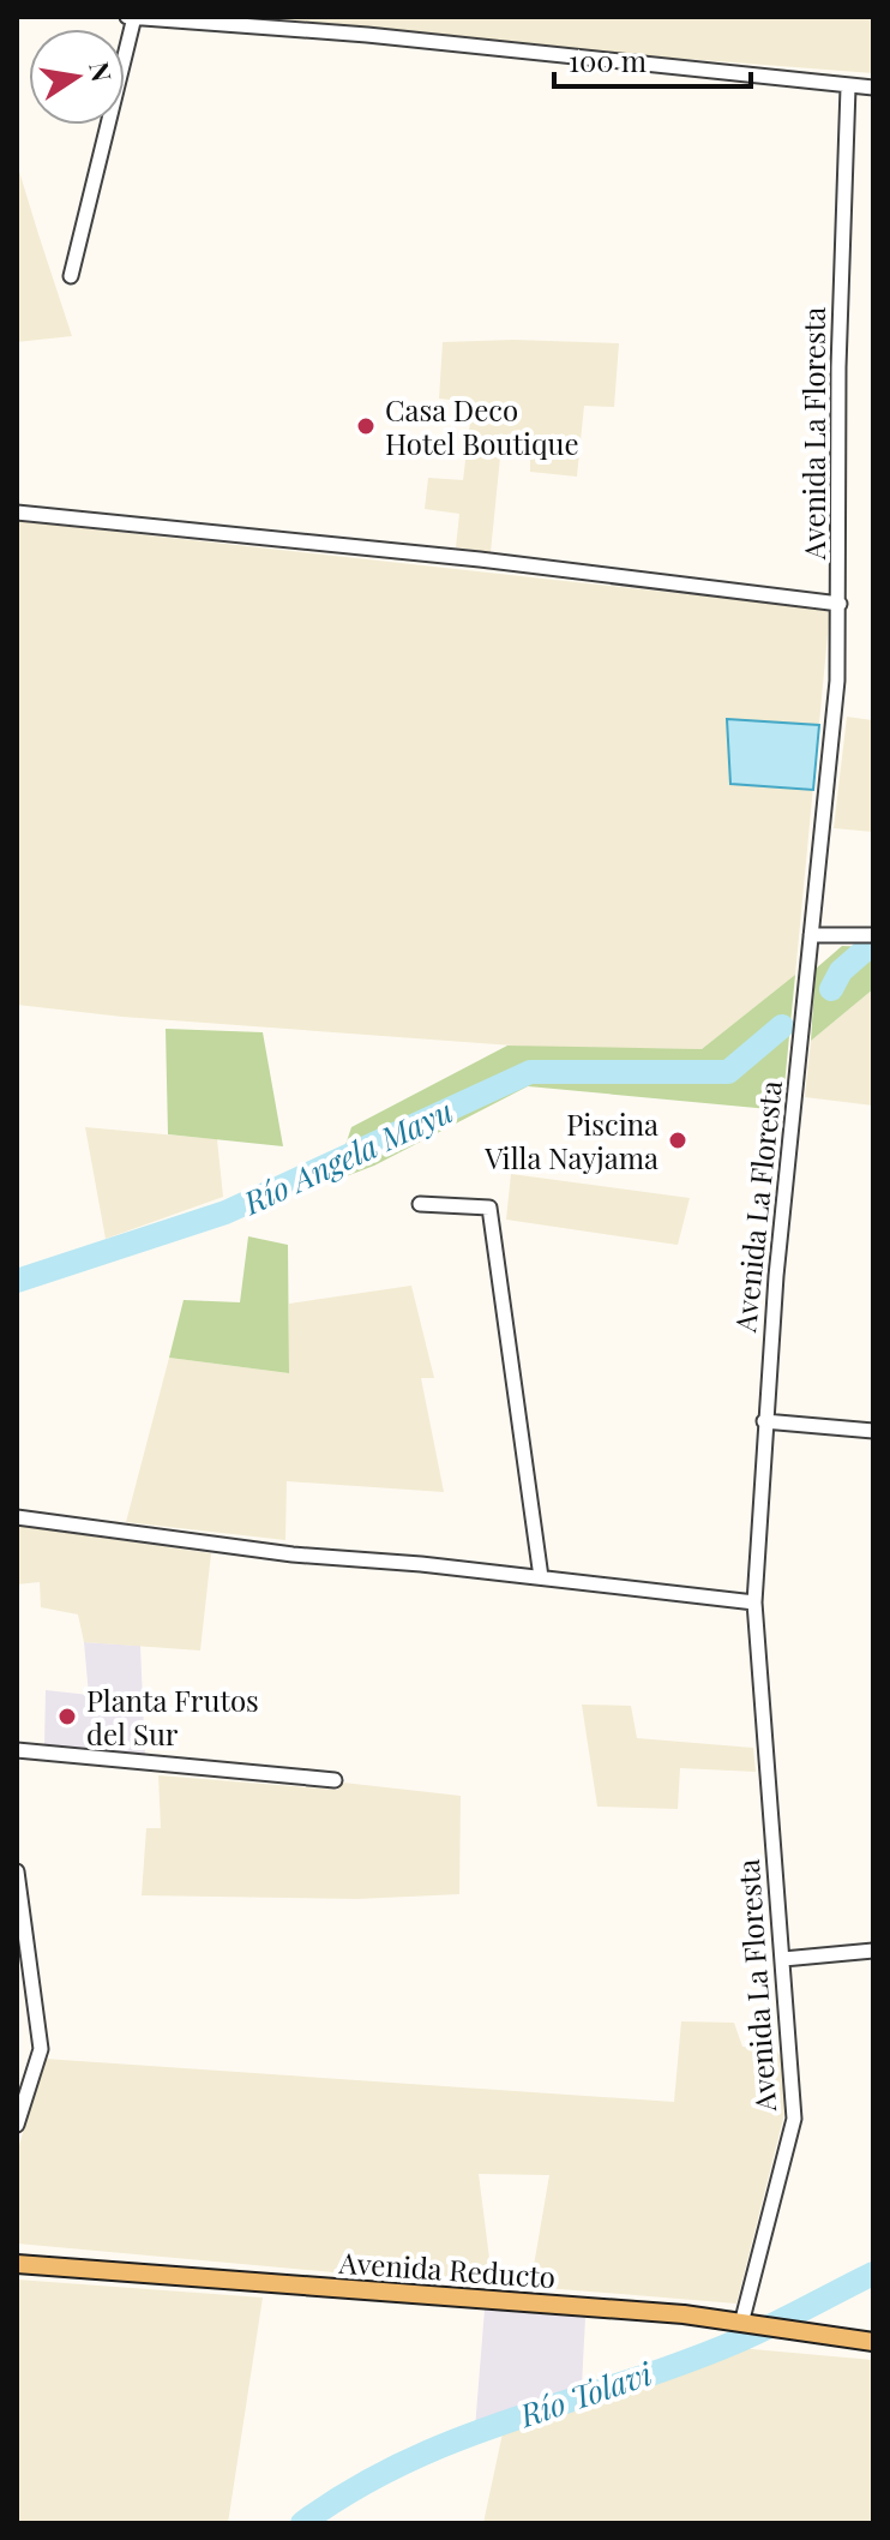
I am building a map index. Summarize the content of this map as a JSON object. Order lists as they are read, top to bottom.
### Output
{
  "streets": {
    "main road": ["Avenida Reducto"],
    "street": ["Avenida La Floresta"]
  },
  "crossings": [
    ["Avenida La Floresta", "Avenida Reducto"]
  ],
  "water": ["Río Angela Mayu", "Río Tolavi"],
  "places": ["Casa Deco Hotel Boutique", "Piscina Villa Nayjama", "Planta Frutos del Sur"],
  "scale_bar": "100 m",
  "north": "right"
}
